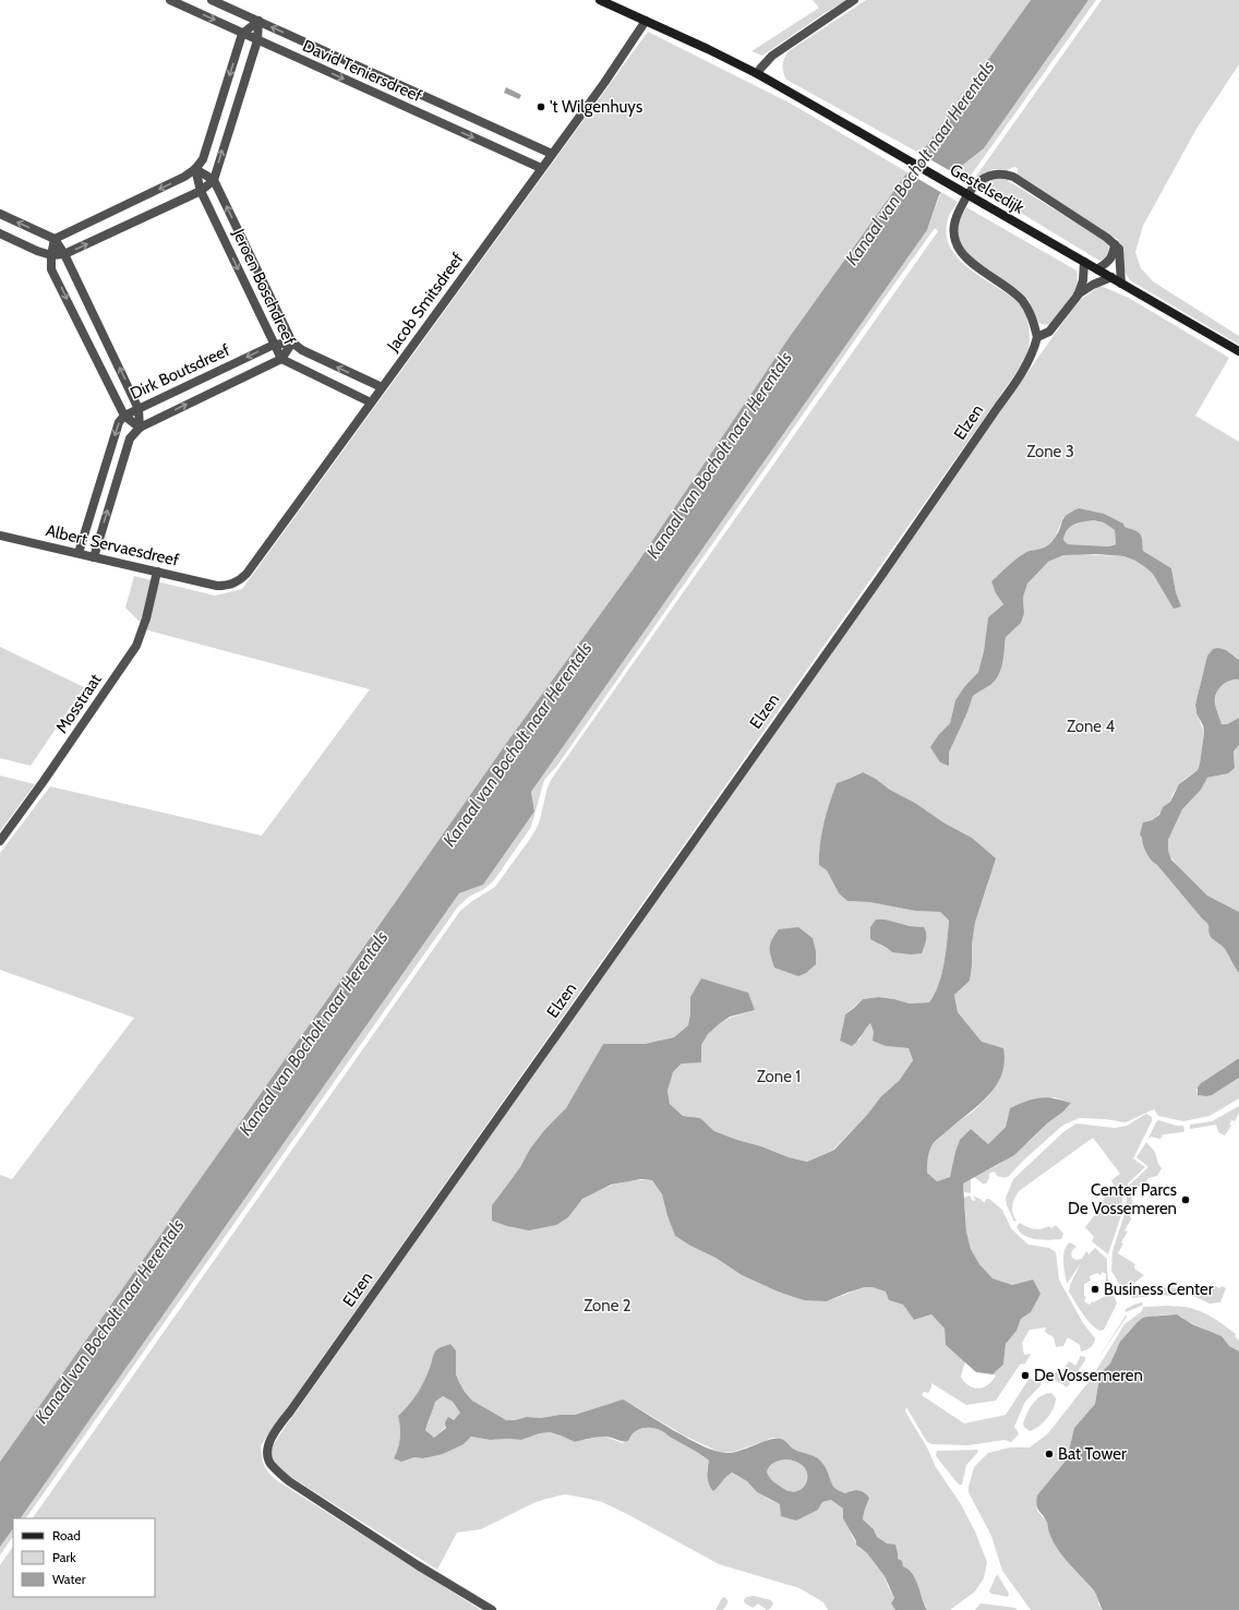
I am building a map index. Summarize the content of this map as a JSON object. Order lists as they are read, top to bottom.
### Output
{
  "streets": {
    "main road": ["Gestelsedijk"],
    "street": [
      "David Teniersdreef",
      "Jeroen Boschdreef",
      "Jacob Smitsdreef",
      "Dirk Boutsdreef",
      "Elzen",
      "Albert Servaesdreef",
      "Mosstraat"
    ]
  },
  "crossings": [
    ["David Teniersdreef", "Jacob Smitsdreef"],
    ["Gestelsedijk", "Jacob Smitsdreef"],
    ["Jeroen Boschdreef", "Dirk Boutsdreef"],
    ["Jacob Smitsdreef", "Albert Servaesdreef"],
    ["Dirk Boutsdreef", "Albert Servaesdreef"],
    ["Albert Servaesdreef", "Mosstraat"]
  ],
  "water": ["Kanaal van Bocholt naar Herentals"],
  "parks": [
    "Zone 3",
    "Zone 4",
    "Zone 1",
    "Zone 2"
  ],
  "places": [
    "'t Wilgenhuys",
    "Center Parcs De Vossemeren",
    "Business Center",
    "De Vossemeren",
    "Bat Tower"
  ],
  "legend": ["Road", "Park", "Water"]
}
